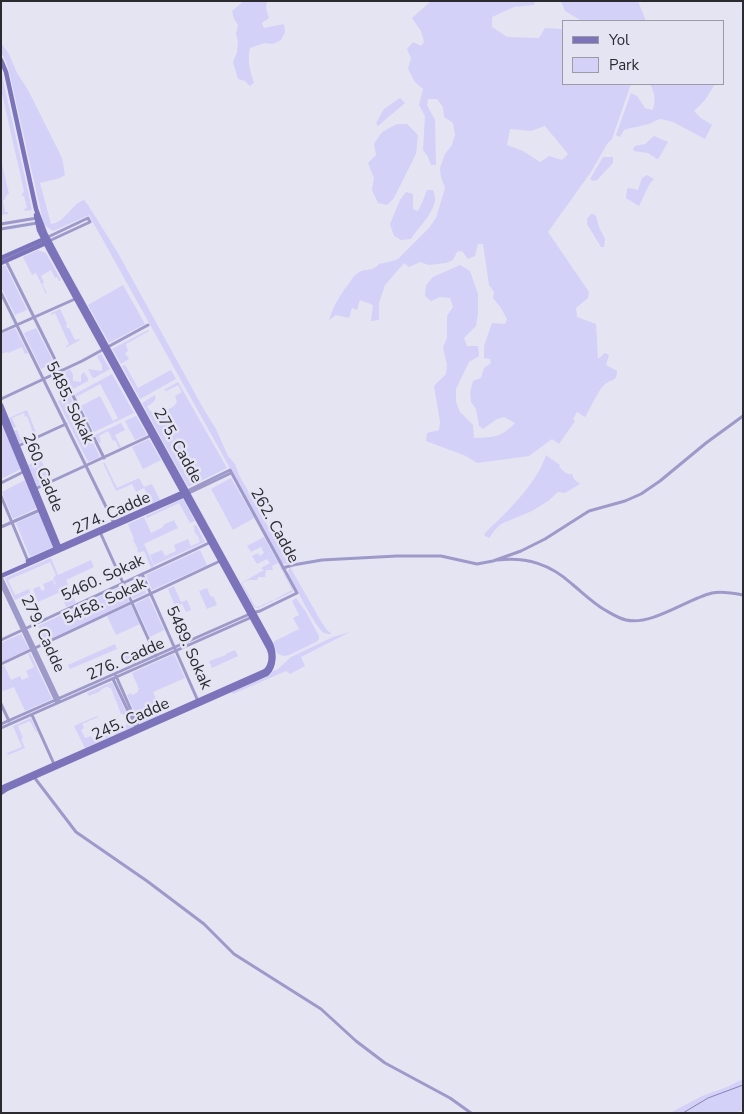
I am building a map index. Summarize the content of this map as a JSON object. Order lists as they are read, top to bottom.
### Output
{
  "streets": {
    "street": [
      "5485. Sokak",
      "275. Cadde",
      "260. Cadde",
      "274. Cadde",
      "262. Cadde",
      "5460. Sokak",
      "5458. Sokak",
      "279. Cadde",
      "5489. Sokak",
      "276. Cadde",
      "245. Cadde"
    ]
  },
  "crossings": [
    ["5485. Sokak", "274. Cadde"],
    ["275. Cadde", "274. Cadde"],
    ["275. Cadde", "5460. Sokak"],
    ["275. Cadde", "5458. Sokak"],
    ["275. Cadde", "276. Cadde"],
    ["275. Cadde", "245. Cadde"],
    ["260. Cadde", "274. Cadde"],
    ["274. Cadde", "262. Cadde"],
    ["274. Cadde", "279. Cadde"],
    ["262. Cadde", "276. Cadde"],
    ["5460. Sokak", "279. Cadde"],
    ["5460. Sokak", "5489. Sokak"],
    ["5458. Sokak", "279. Cadde"],
    ["5458. Sokak", "5489. Sokak"],
    ["279. Cadde", "276. Cadde"],
    ["5489. Sokak", "276. Cadde"],
    ["5489. Sokak", "245. Cadde"]
  ],
  "legend": ["Yol", "Park"]
}
